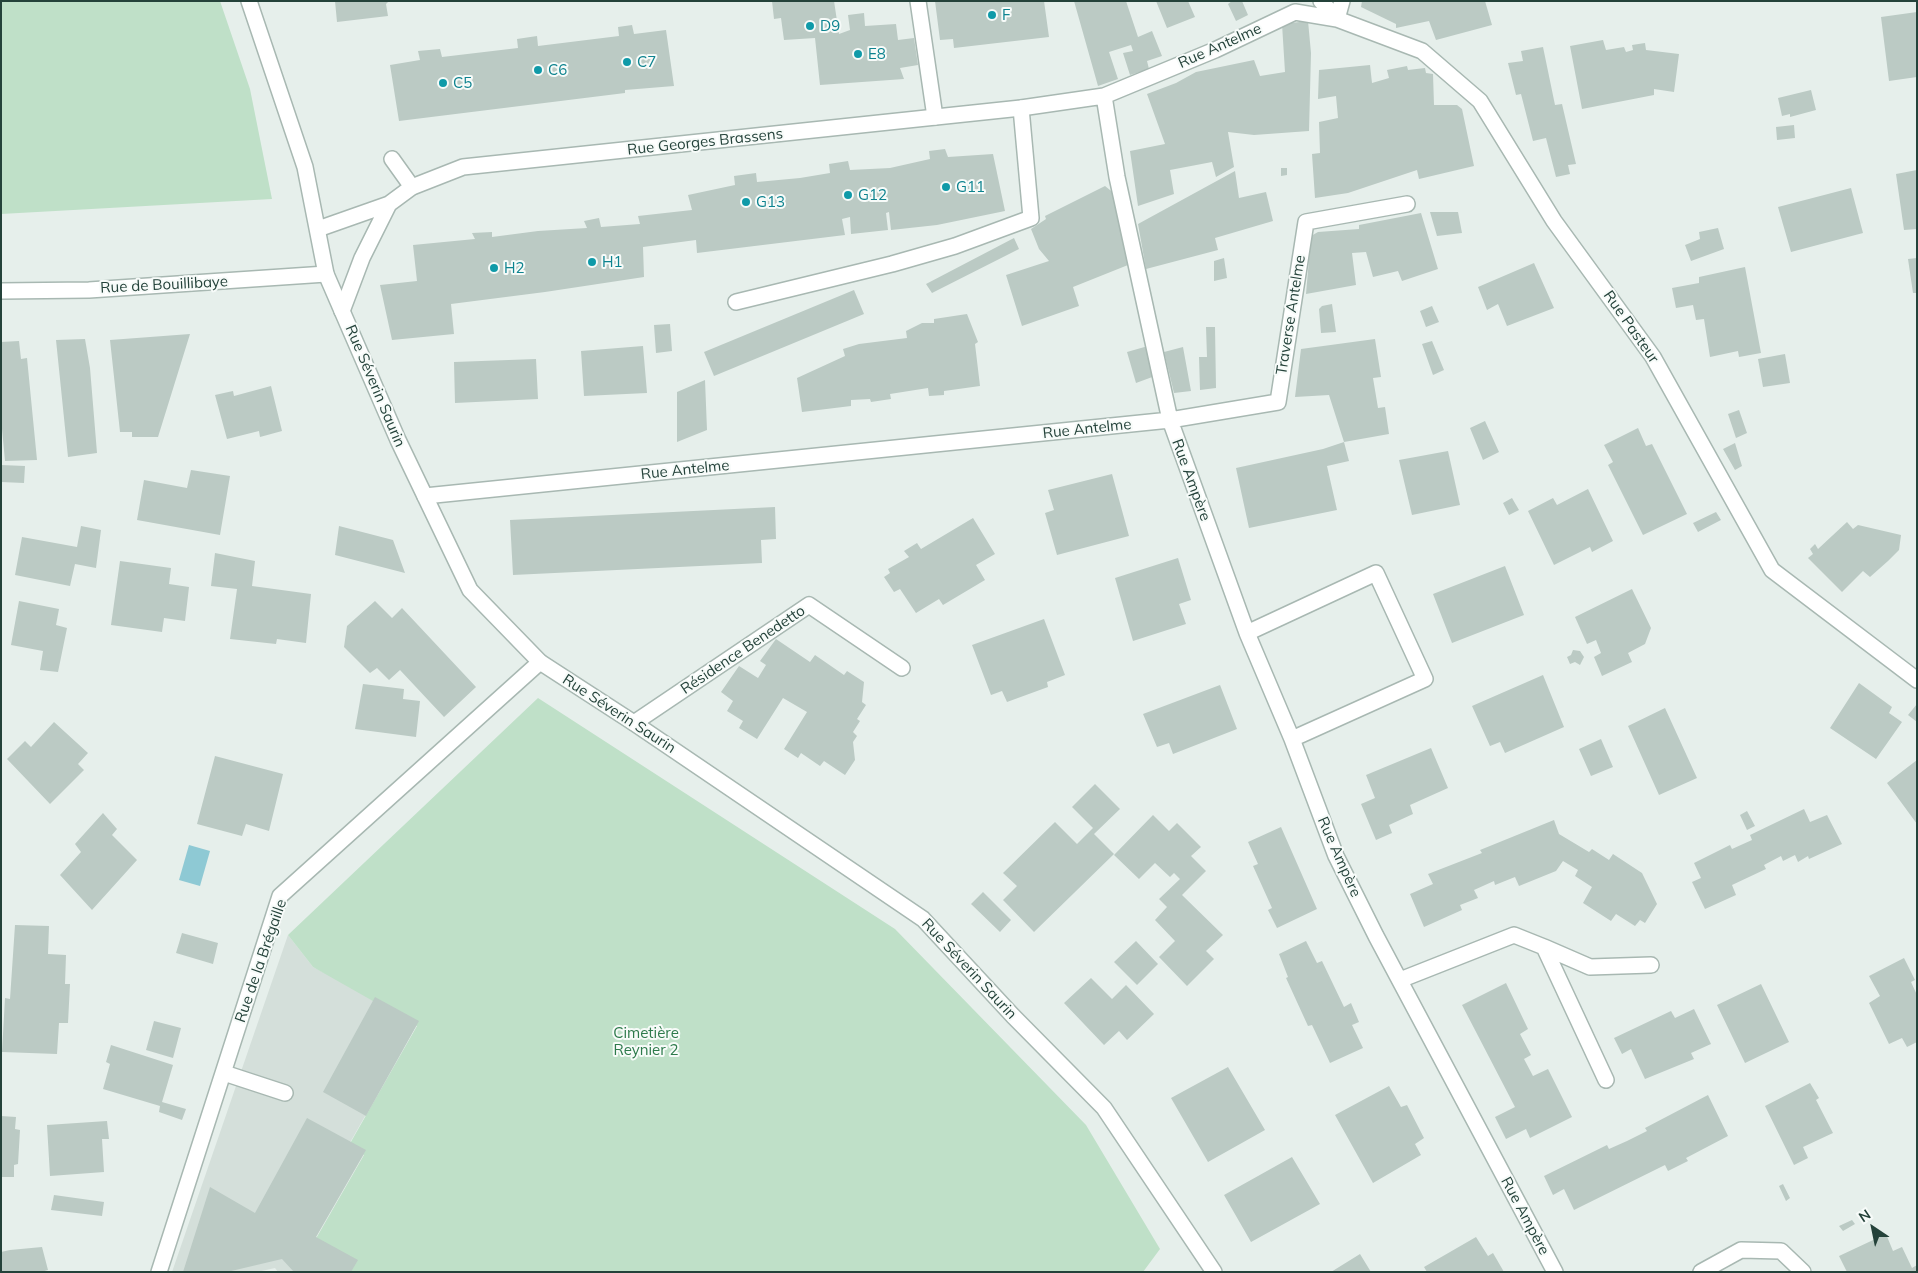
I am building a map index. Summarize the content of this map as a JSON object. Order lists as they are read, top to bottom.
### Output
{
  "streets": {
    "street": [
      "Rue Antelme",
      "Rue Georges Brassens",
      "Rue de Bouillibaye",
      "Traverse Antelme",
      "Rue Pasteur",
      "Rue Séverin Saurin",
      "Rue Ampère",
      "Résidence Benedetto",
      "Rue de la Brégaille"
    ]
  },
  "crossings": [
    ["Rue Antelme", "Rue Georges Brassens"],
    ["Rue Antelme", "Traverse Antelme"],
    ["Rue Antelme", "Rue Pasteur"],
    ["Rue Antelme", "Rue Séverin Saurin"],
    ["Rue Antelme", "Rue Ampère"],
    ["Rue Georges Brassens", "Rue Séverin Saurin"],
    ["Rue de Bouillibaye", "Rue Séverin Saurin"],
    ["Traverse Antelme", "Rue Ampère"],
    ["Rue Séverin Saurin", "Résidence Benedetto"],
    ["Rue Séverin Saurin", "Rue de la Brégaille"]
  ],
  "parks": ["Cimetière Reynier 2"],
  "places": [
    "F",
    "D9",
    "E8",
    "C7",
    "C6",
    "C5",
    "G11",
    "G12",
    "G13",
    "H1",
    "H2"
  ],
  "north": "top left"
}
